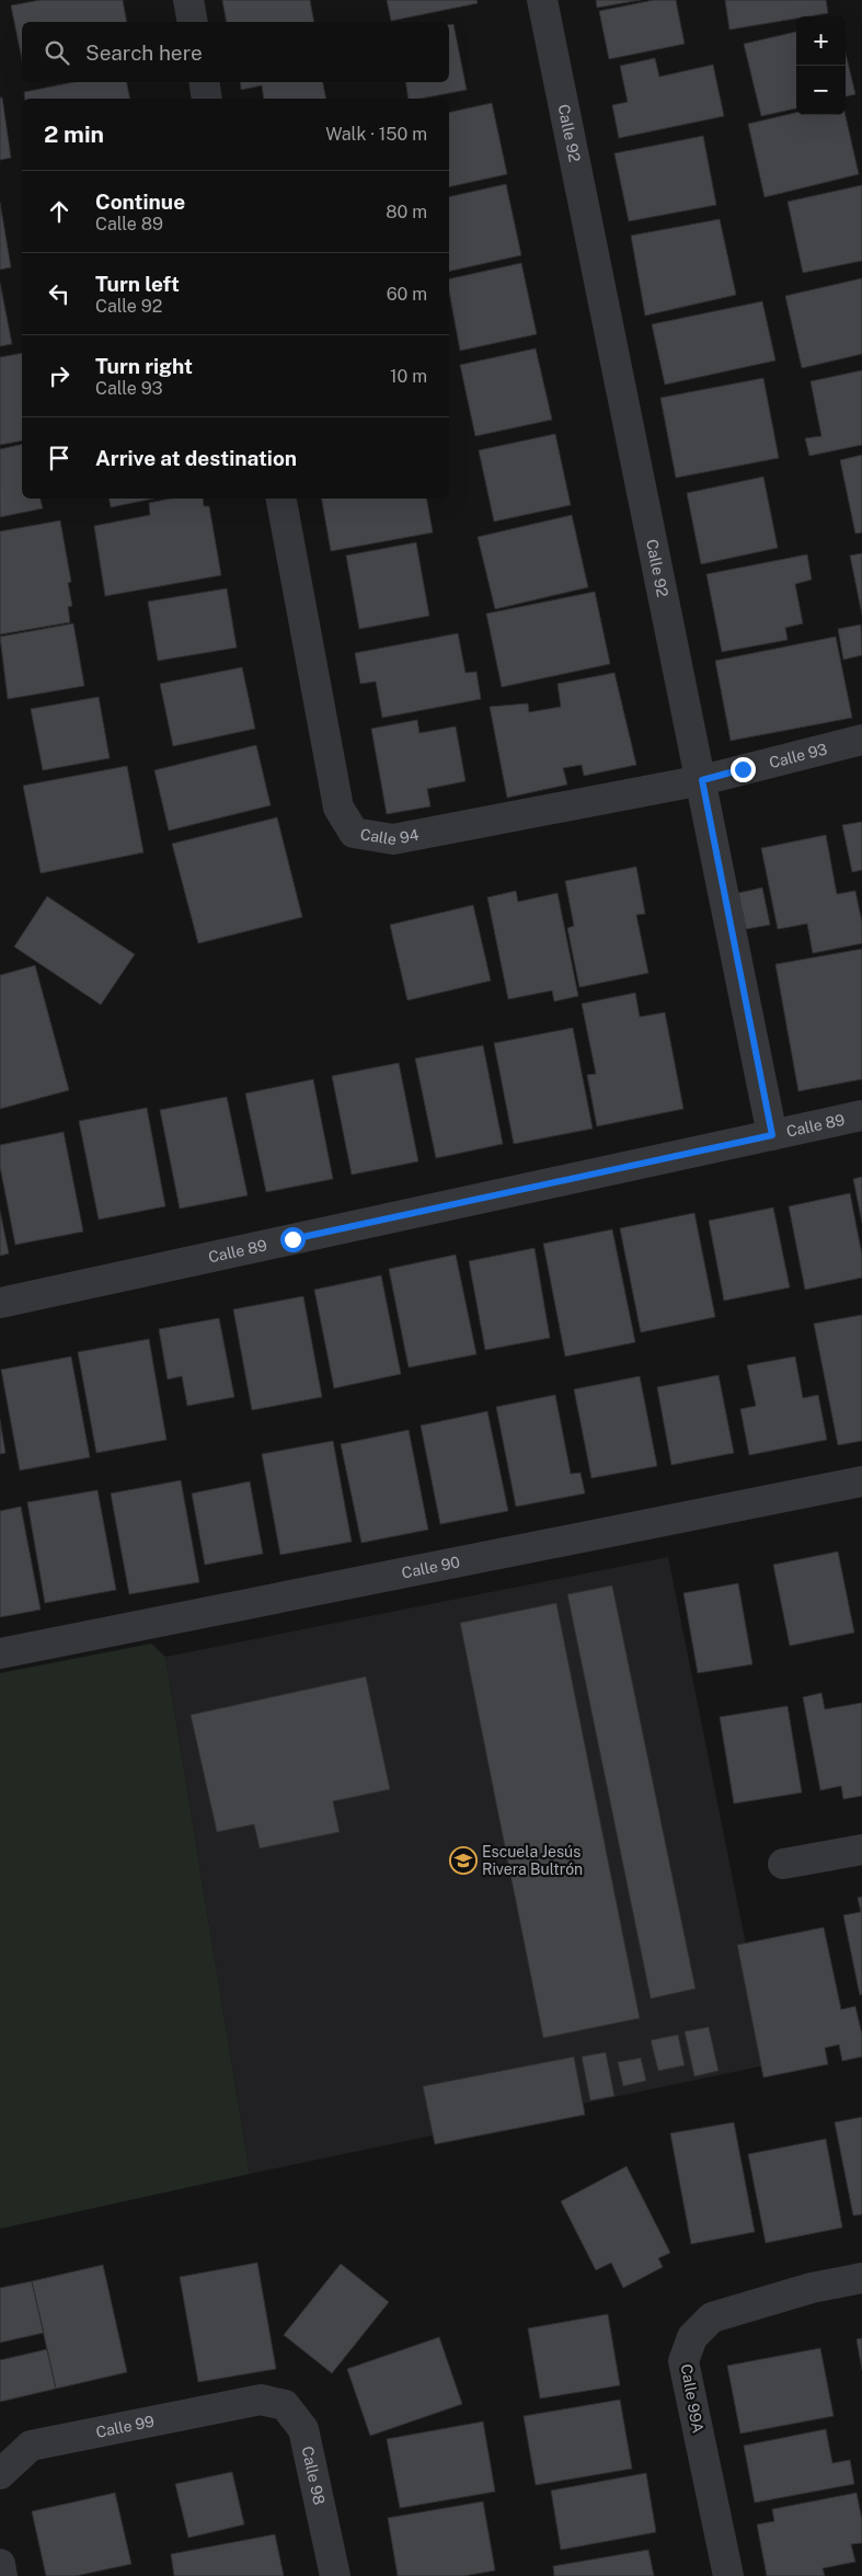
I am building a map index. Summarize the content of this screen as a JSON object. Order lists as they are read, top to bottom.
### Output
{
  "streets": {
    "street": [
      "Calle 92",
      "Calle 93",
      "Calle 94",
      "Calle 89",
      "Calle 90",
      "Calle 99A",
      "Calle 99",
      "Calle 98"
    ]
  },
  "crossings": [
    ["Calle 92", "Calle 93"],
    ["Calle 92", "Calle 94"],
    ["Calle 92", "Calle 89"],
    ["Calle 93", "Calle 94"],
    ["Calle 99", "Calle 98"]
  ],
  "places": {
    "school or university": ["Escuela Jesús Rivera Bultrón"]
  },
  "page": {
    "map_buttons": ["+", "−"],
    "search": "Search here",
    "heading": ["2 min", "Walk · 150 m"],
    "list": [
      ["Continue", "Calle 89", "80 m"],
      ["Turn left", "Calle 92", "60 m"],
      ["Turn right", "Calle 93", "10 m"],
      "Arrive at destination"
    ]
  }
}
